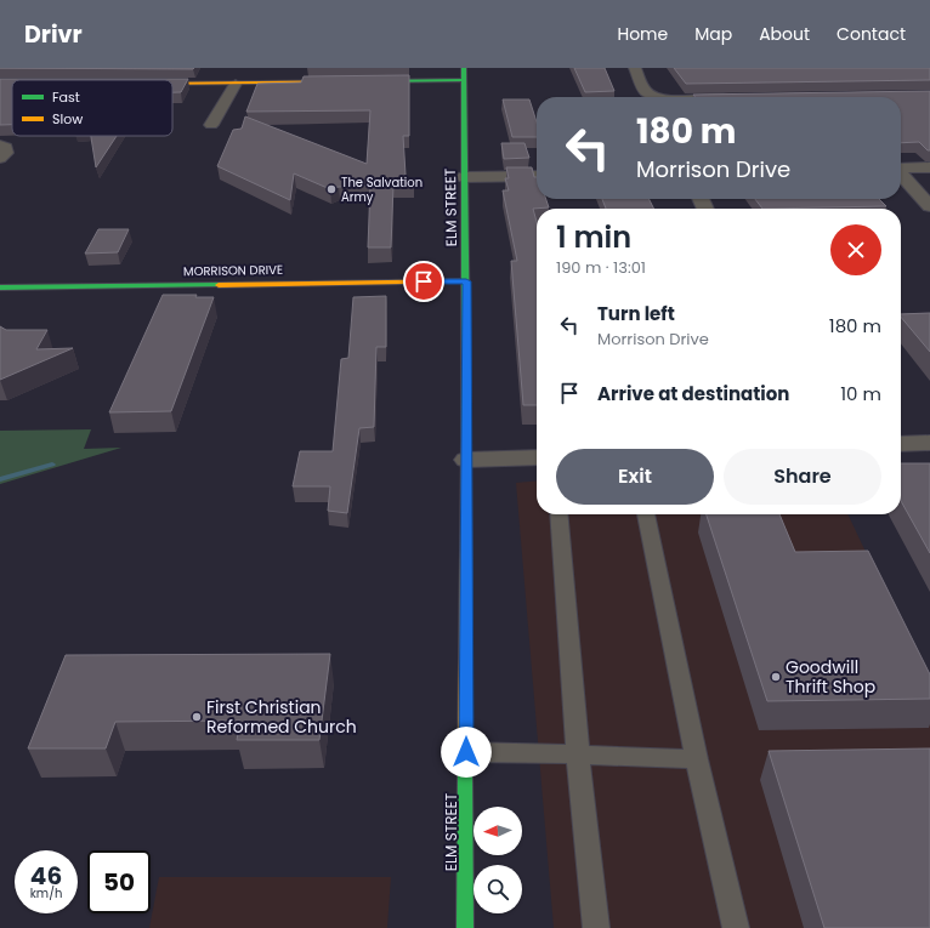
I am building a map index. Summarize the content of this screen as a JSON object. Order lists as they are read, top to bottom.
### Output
{
  "streets": {
    "main road": ["ELM STREET", "MORRISON DRIVE"]
  },
  "crossings": [
    ["ELM STREET", "MORRISON DRIVE"]
  ],
  "places": ["The Salvation Army", "Goodwill Thrift Shop", "First Christian Reformed Church"],
  "legend": ["Fast", "Slow"],
  "north": "left",
  "page": {
    "header": "Drivr",
    "nav": [
      "Home",
      "Map",
      "About",
      "Contact"
    ],
    "turn": ["180 m", "Morrison Drive"],
    "heading": ["1 min", "190 m · 13:01"],
    "list": [
      {
        "name": "Turn left",
        "note": "Morrison Drive",
        "value": "180 m"
      },
      {
        "name": "Arrive at destination",
        "value": "10 m"
      }
    ],
    "buttons": ["Exit", "Share"],
    "speed": "46 km/h",
    "limit": "50"
  }
}
